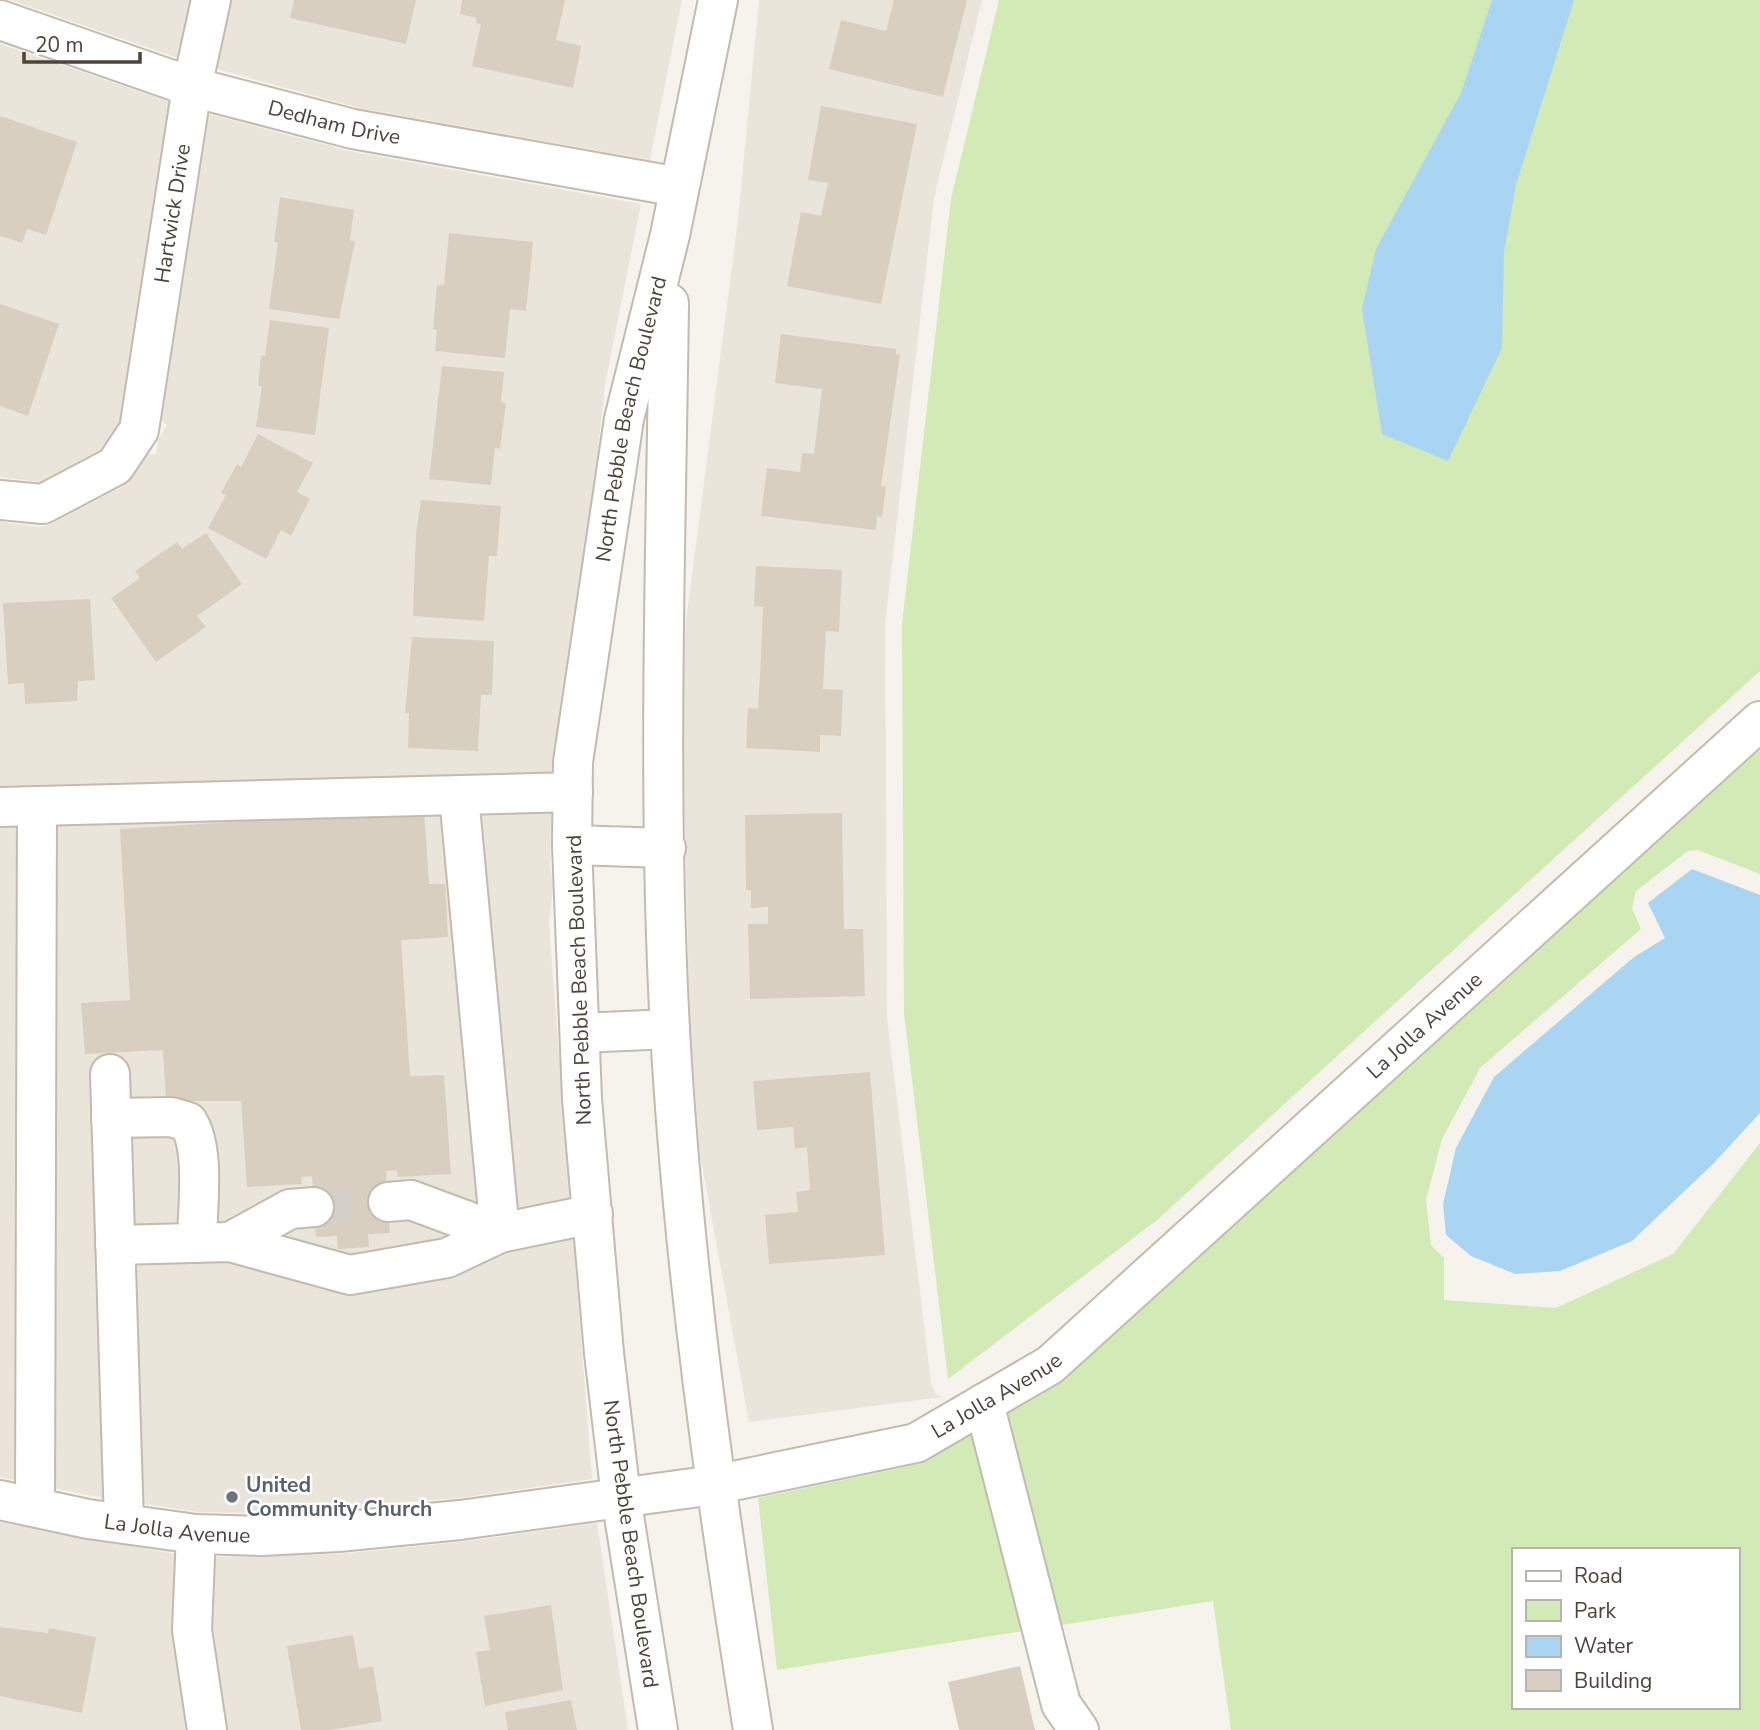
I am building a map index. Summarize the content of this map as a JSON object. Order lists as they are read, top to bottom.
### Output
{
  "streets": {
    "street": [
      "Dedham Drive",
      "Hartwick Drive",
      "North Pebble Beach Boulevard",
      "La Jolla Avenue"
    ]
  },
  "crossings": [
    ["Dedham Drive", "Hartwick Drive"],
    ["Dedham Drive", "North Pebble Beach Boulevard"],
    ["North Pebble Beach Boulevard", "La Jolla Avenue"]
  ],
  "places": ["United Community Church"],
  "legend": [
    "Road",
    "Park",
    "Water",
    "Building"
  ],
  "scale_bar": "20 m"
}
